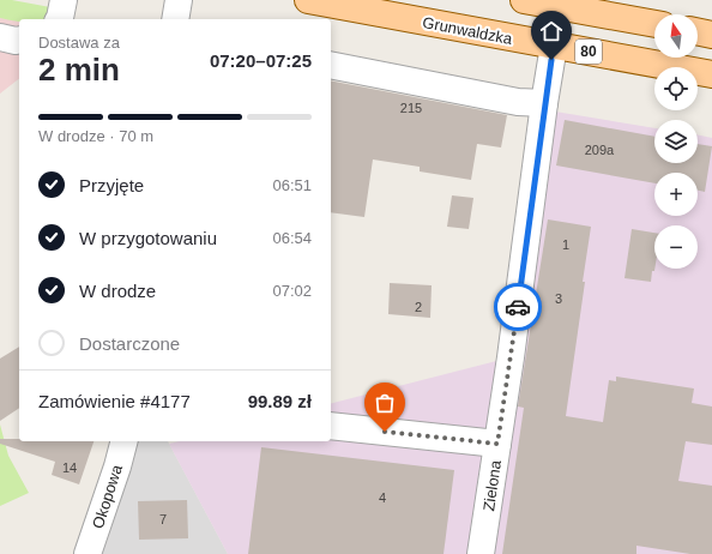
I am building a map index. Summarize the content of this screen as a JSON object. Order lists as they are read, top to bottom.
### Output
{
  "streets": {
    "main road": ["Grunwaldzka", "80"],
    "street": ["Zielona", "Okopowa"]
  },
  "crossings": [
    ["Grunwaldzka", "Zielona"]
  ],
  "house_numbers": [
    "215",
    "209a",
    "1",
    "3",
    "2",
    "14",
    "4",
    "7"
  ],
  "north": "top",
  "page": {
    "map_buttons": ["+", "−"],
    "heading": ["2 min", "Dostawa za", "07:20–07:25"],
    "panel": ["Zamówienie #4177", "99.89 zł"],
    "bar": "W drodze · 70 m",
    "list": [
      ["Przyjęte", "06:51"],
      ["W przygotowaniu", "06:54"],
      ["W drodze", "07:02"],
      "Dostarczone"
    ]
  }
}
